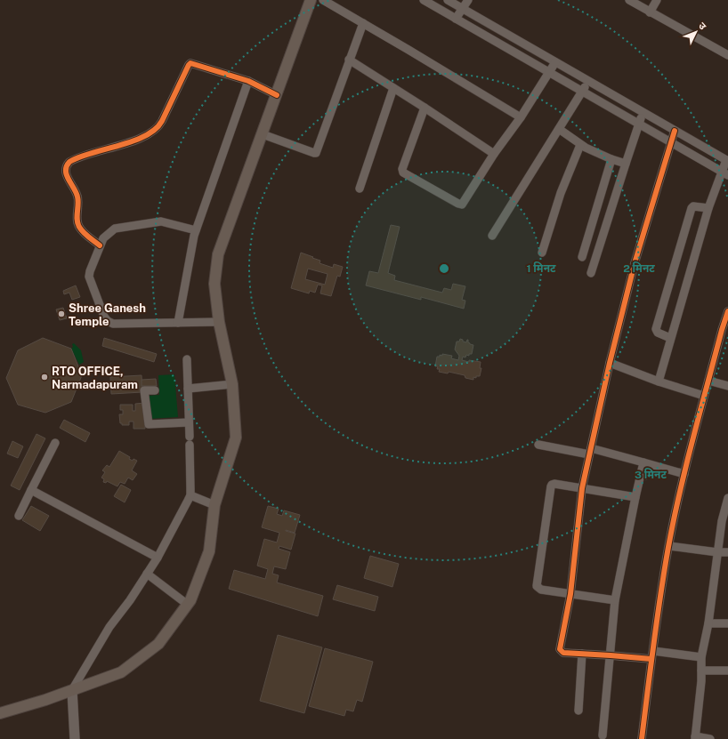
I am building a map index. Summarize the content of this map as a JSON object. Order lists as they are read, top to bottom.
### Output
{
  "places": ["Shree Ganesh Temple", "RTO OFFICE, Narmadapuram"],
  "north": "top right",
  "rings": ["1 मिनट", "2 मिनट", "3 मिनट"]
}
